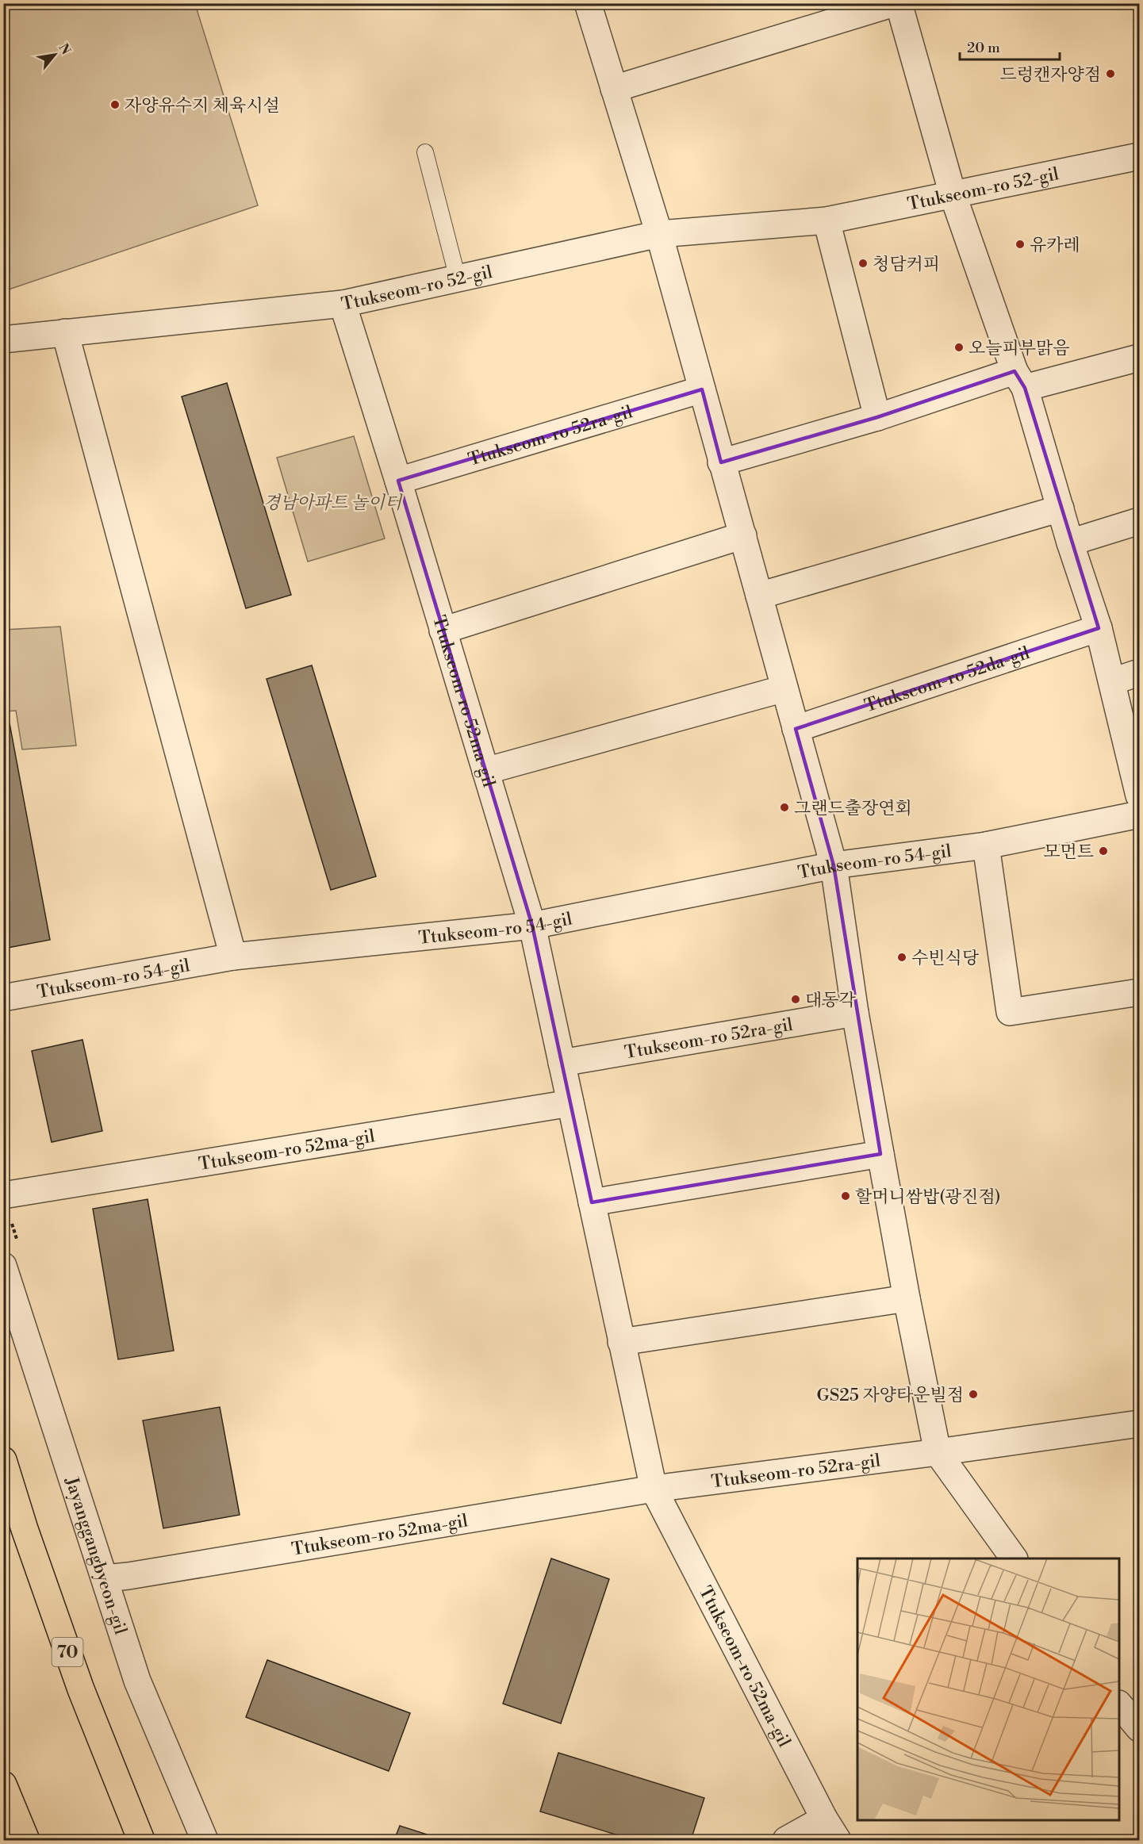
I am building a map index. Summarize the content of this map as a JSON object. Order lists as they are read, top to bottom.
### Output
{
  "streets": {
    "highway": ["70"],
    "street": [
      "Ttukseom-ro 52-gil",
      "Ttukseom-ro 52ra-gil",
      "Ttukseom-ro 52da-gil",
      "Ttukseom-ro 52ma-gil",
      "Ttukseom-ro 54-gil",
      "Jayanggangbyeon-gil"
    ]
  },
  "crossings": [
    ["Ttukseom-ro 52-gil", "Ttukseom-ro 52ma-gil"],
    ["Ttukseom-ro 52ra-gil", "Ttukseom-ro 52ma-gil"],
    ["Ttukseom-ro 52ma-gil", "Ttukseom-ro 54-gil"],
    ["Ttukseom-ro 52ma-gil", "Jayanggangbyeon-gil"]
  ],
  "parks": ["경남아파트 놀이터"],
  "places": [
    "드렁캔자양점",
    "자양유수지 체육시설",
    "유카레",
    "청담커피",
    "오늘피부맑음",
    "그랜드출장연회",
    "모먼트",
    "수빈식당",
    "대동각",
    "할머니쌈밥(광진점)",
    "GS25 자양타운빌점"
  ],
  "scale_bar": "20 m",
  "north": "top right"
}
